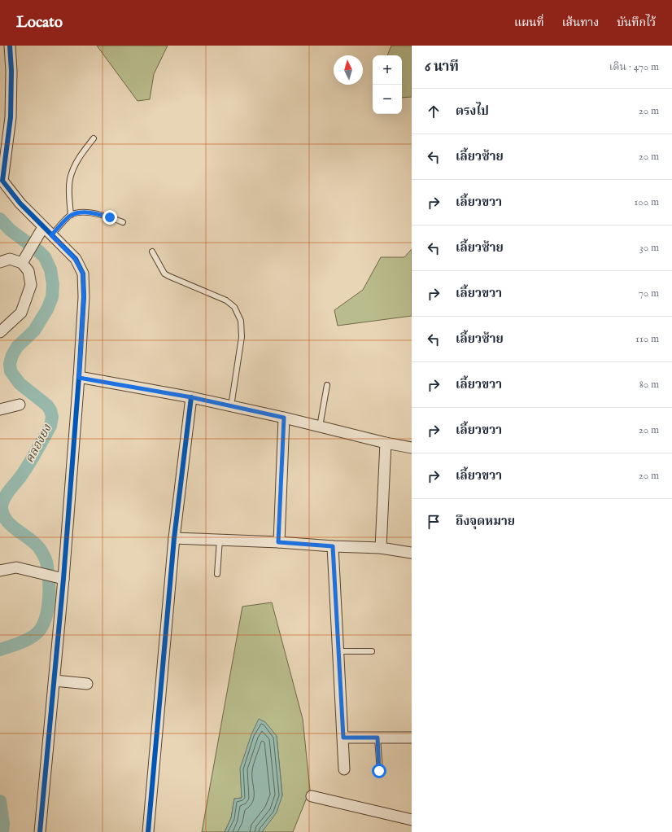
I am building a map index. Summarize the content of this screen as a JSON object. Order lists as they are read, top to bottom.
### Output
{
  "water": ["คลองยง"],
  "north": "top",
  "page": {
    "header": "Locato",
    "nav": ["แผนที่", "เส้นทาง", "บันทึกไว้"],
    "heading": ["6 นาที", "เดิน · 470 m"],
    "map_buttons": ["+", "−"],
    "list": [
      ["ตรงไป", "20 m"],
      ["เลี้ยวซ้าย", "20 m"],
      ["เลี้ยวขวา", "100 m"],
      ["เลี้ยวซ้าย", "30 m"],
      ["เลี้ยวขวา", "70 m"],
      ["เลี้ยวซ้าย", "110 m"],
      ["เลี้ยวขวา", "80 m"],
      ["เลี้ยวขวา", "20 m"],
      ["เลี้ยวขวา", "20 m"],
      "ถึงจุดหมาย"
    ]
  }
}
